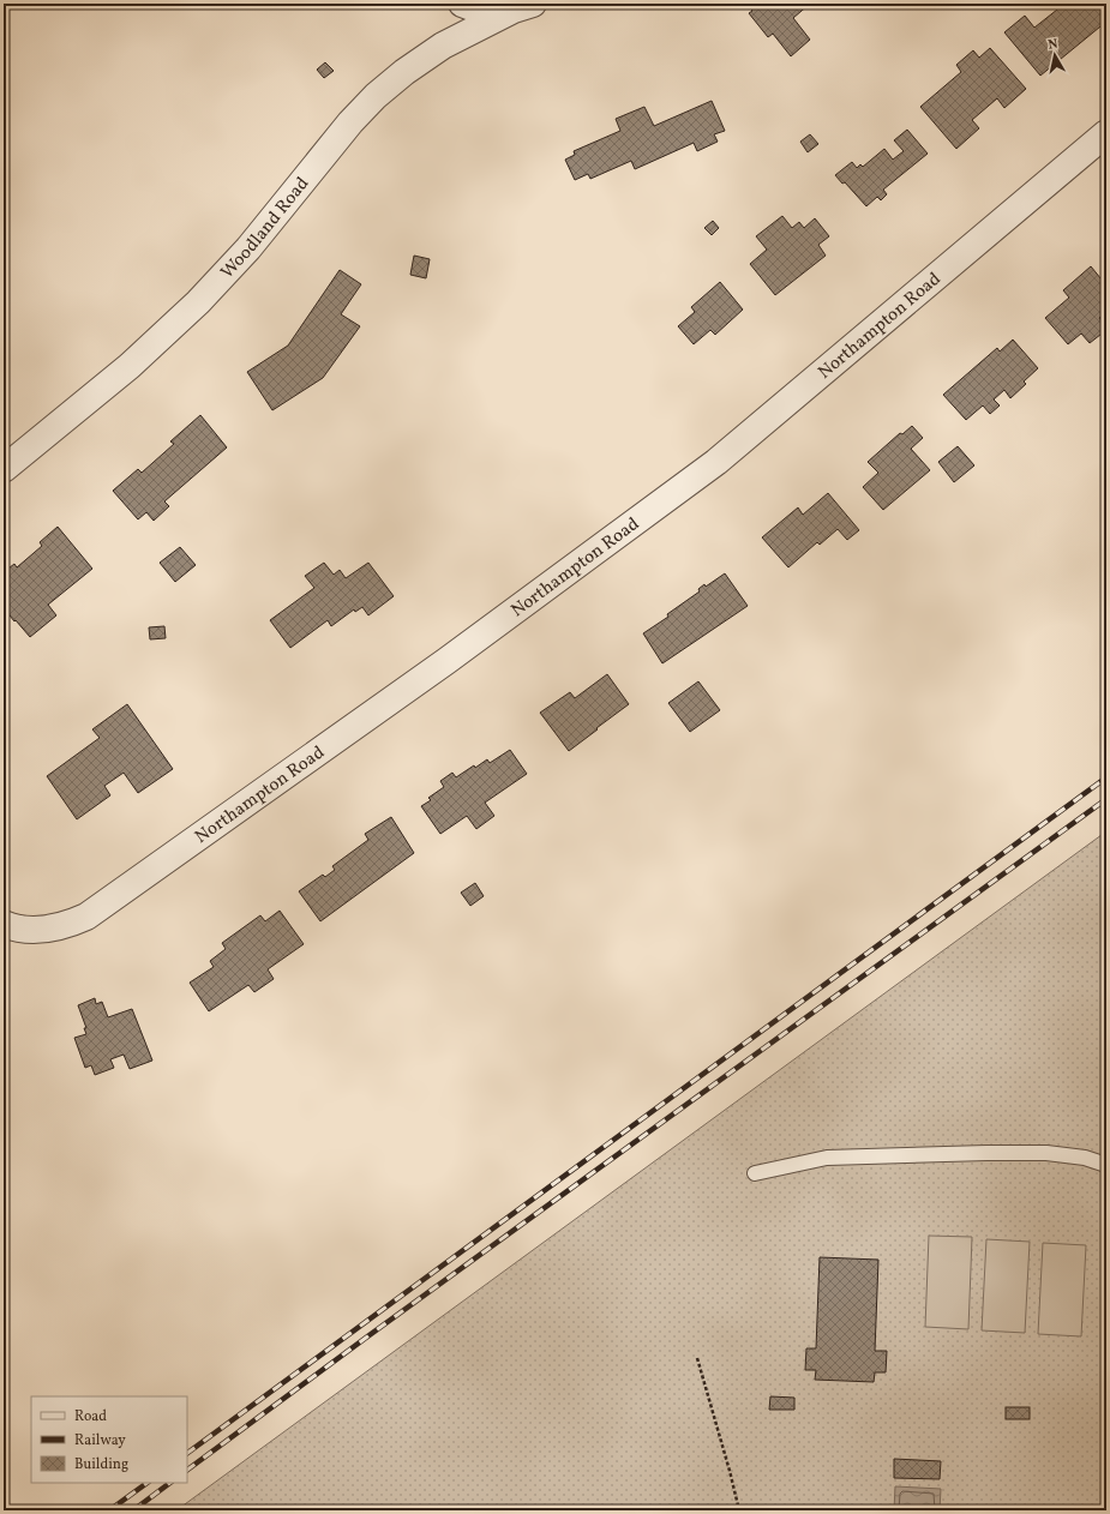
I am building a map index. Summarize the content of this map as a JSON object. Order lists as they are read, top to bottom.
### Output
{
  "streets": {
    "street": ["Woodland Road", "Northampton Road"]
  },
  "legend": ["Road", "Railway", "Building"],
  "north": "top"
}
